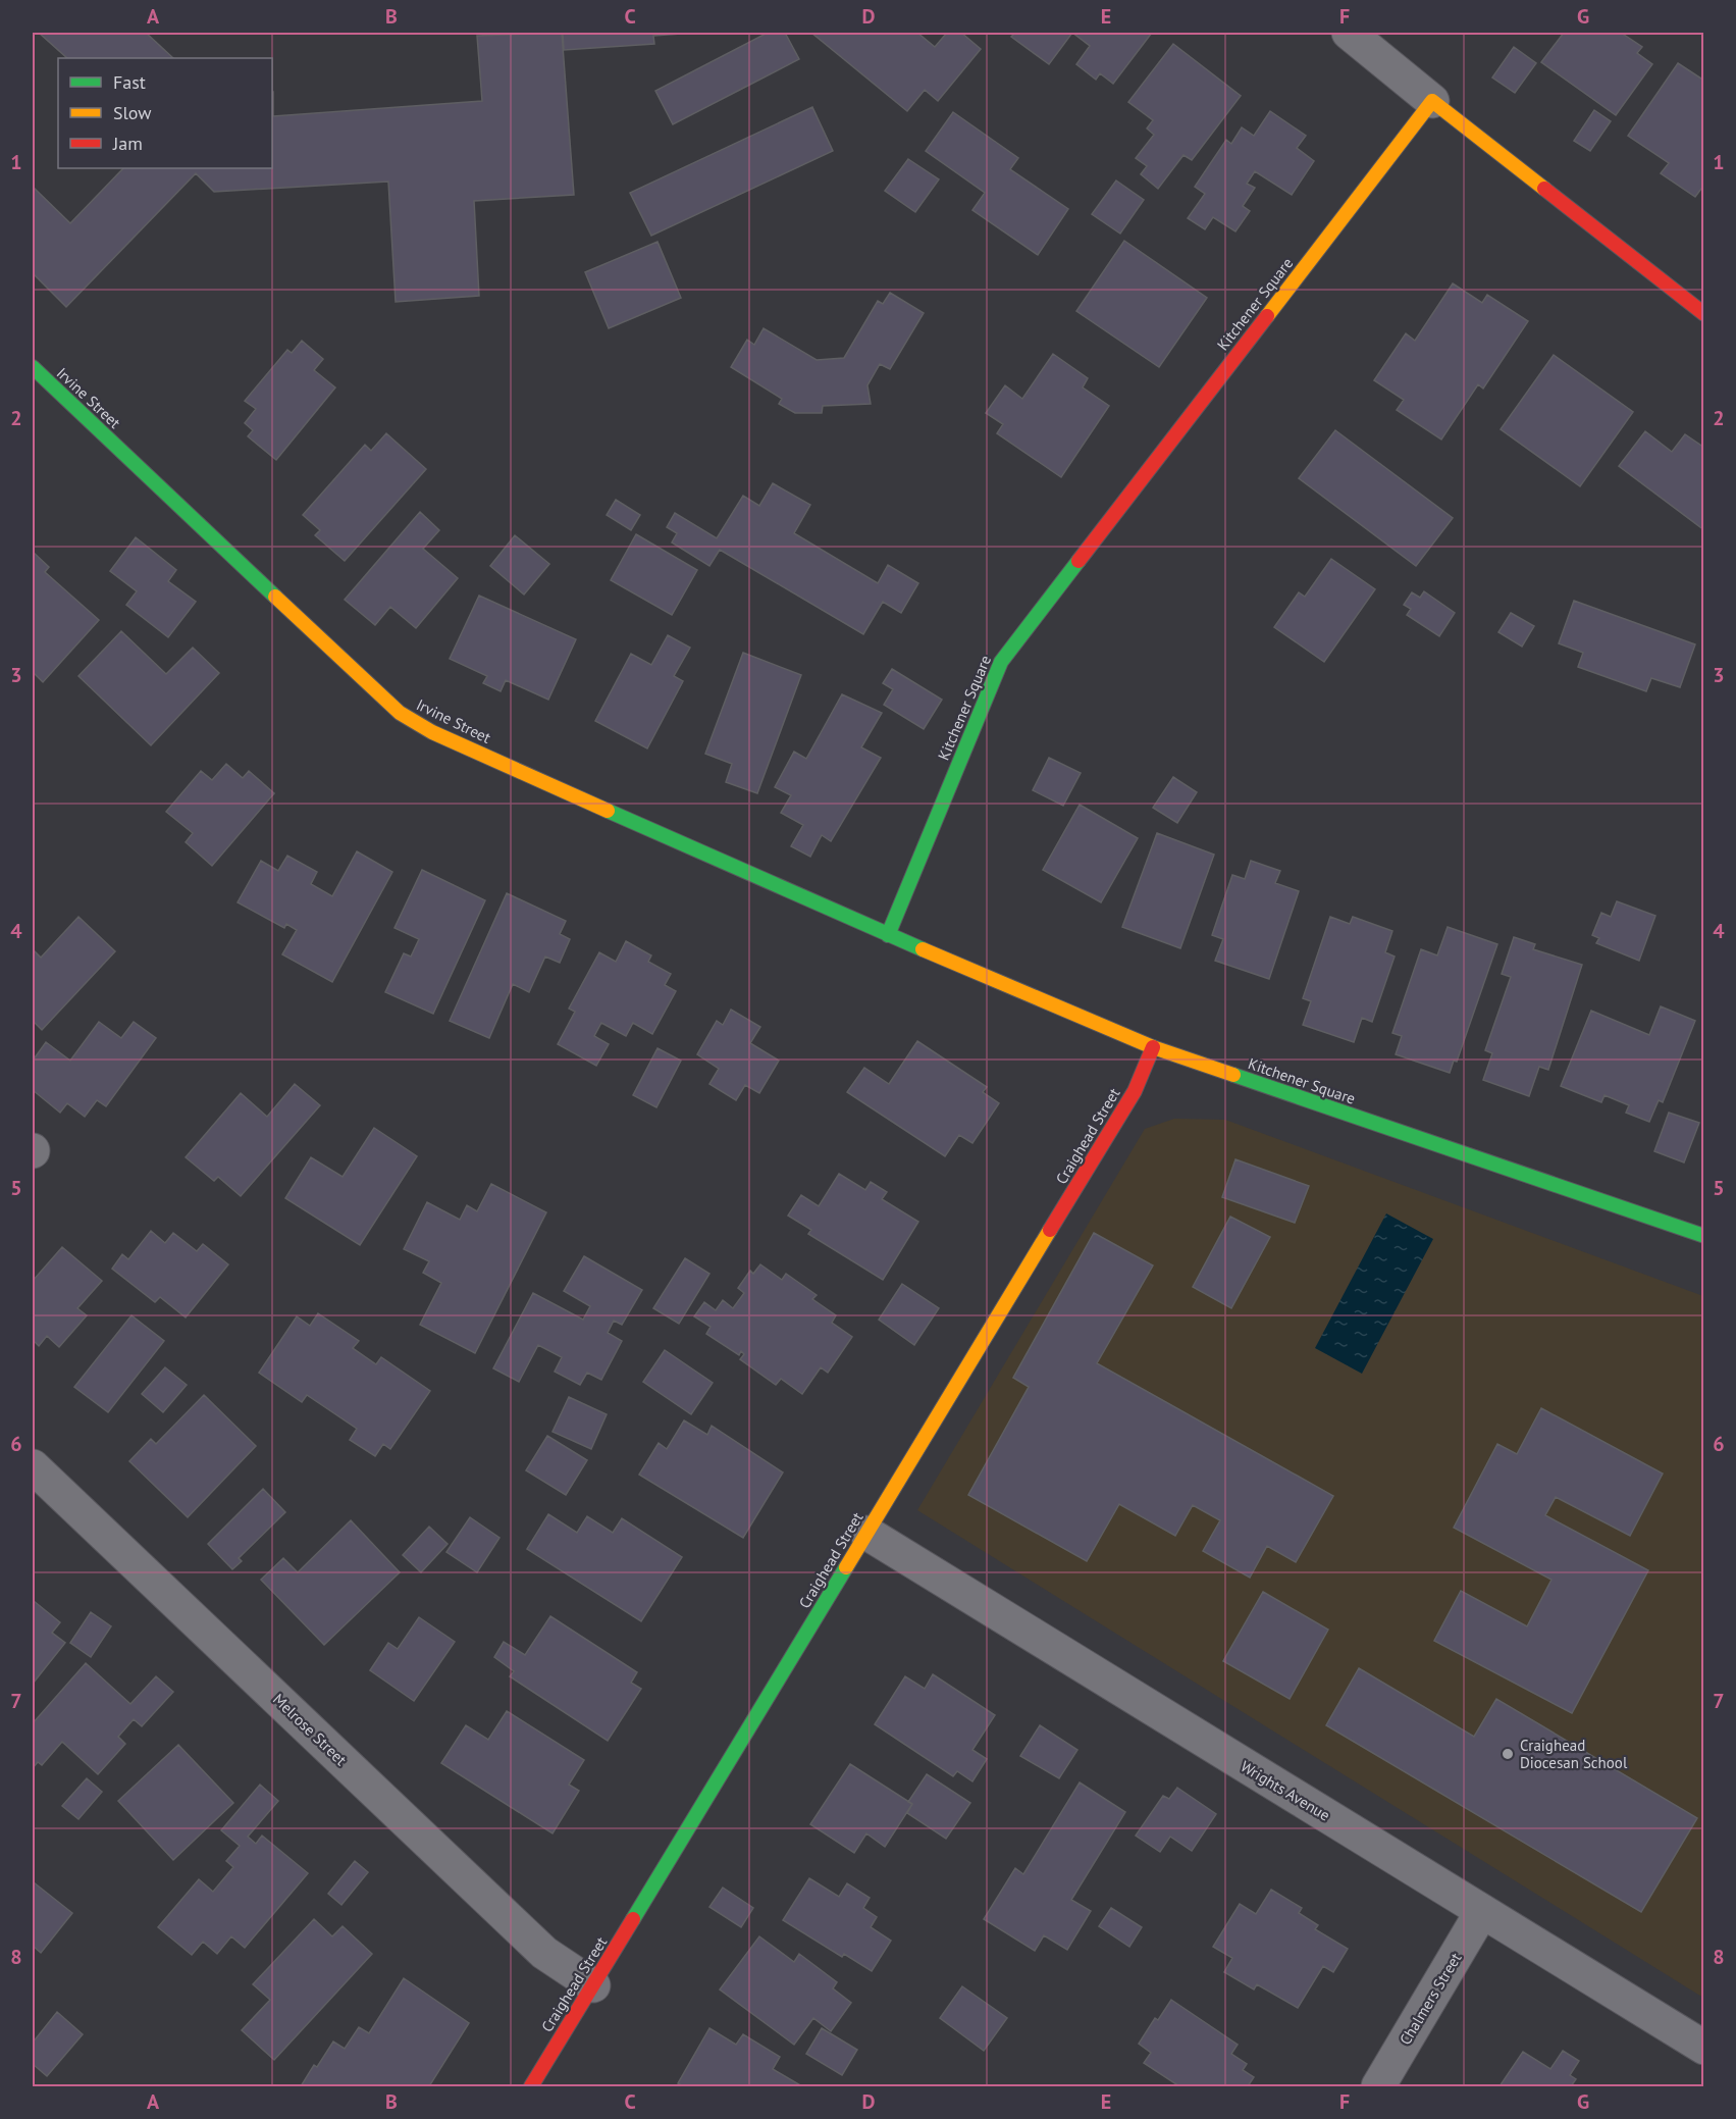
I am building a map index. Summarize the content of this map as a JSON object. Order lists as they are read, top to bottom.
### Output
{
  "streets": {
    "street": [
      "Kitchener Square",
      "Irvine Street",
      "Craighead Street",
      "Melrose Street",
      "Wrights Avenue",
      "Chalmers Street"
    ]
  },
  "crossings": [
    ["Kitchener Square", "Irvine Street"],
    ["Kitchener Square", "Craighead Street"],
    ["Craighead Street", "Melrose Street"],
    ["Craighead Street", "Wrights Avenue"],
    ["Wrights Avenue", "Chalmers Street"]
  ],
  "places": ["Craighead Diocesan School"],
  "legend": ["Fast", "Slow", "Jam"],
  "grid": {
    "columns": [
      "A",
      "B",
      "C",
      "D",
      "E",
      "F",
      "G"
    ],
    "rows": [
      "1",
      "2",
      "3",
      "4",
      "5",
      "6",
      "7",
      "8"
    ]
  }
}
